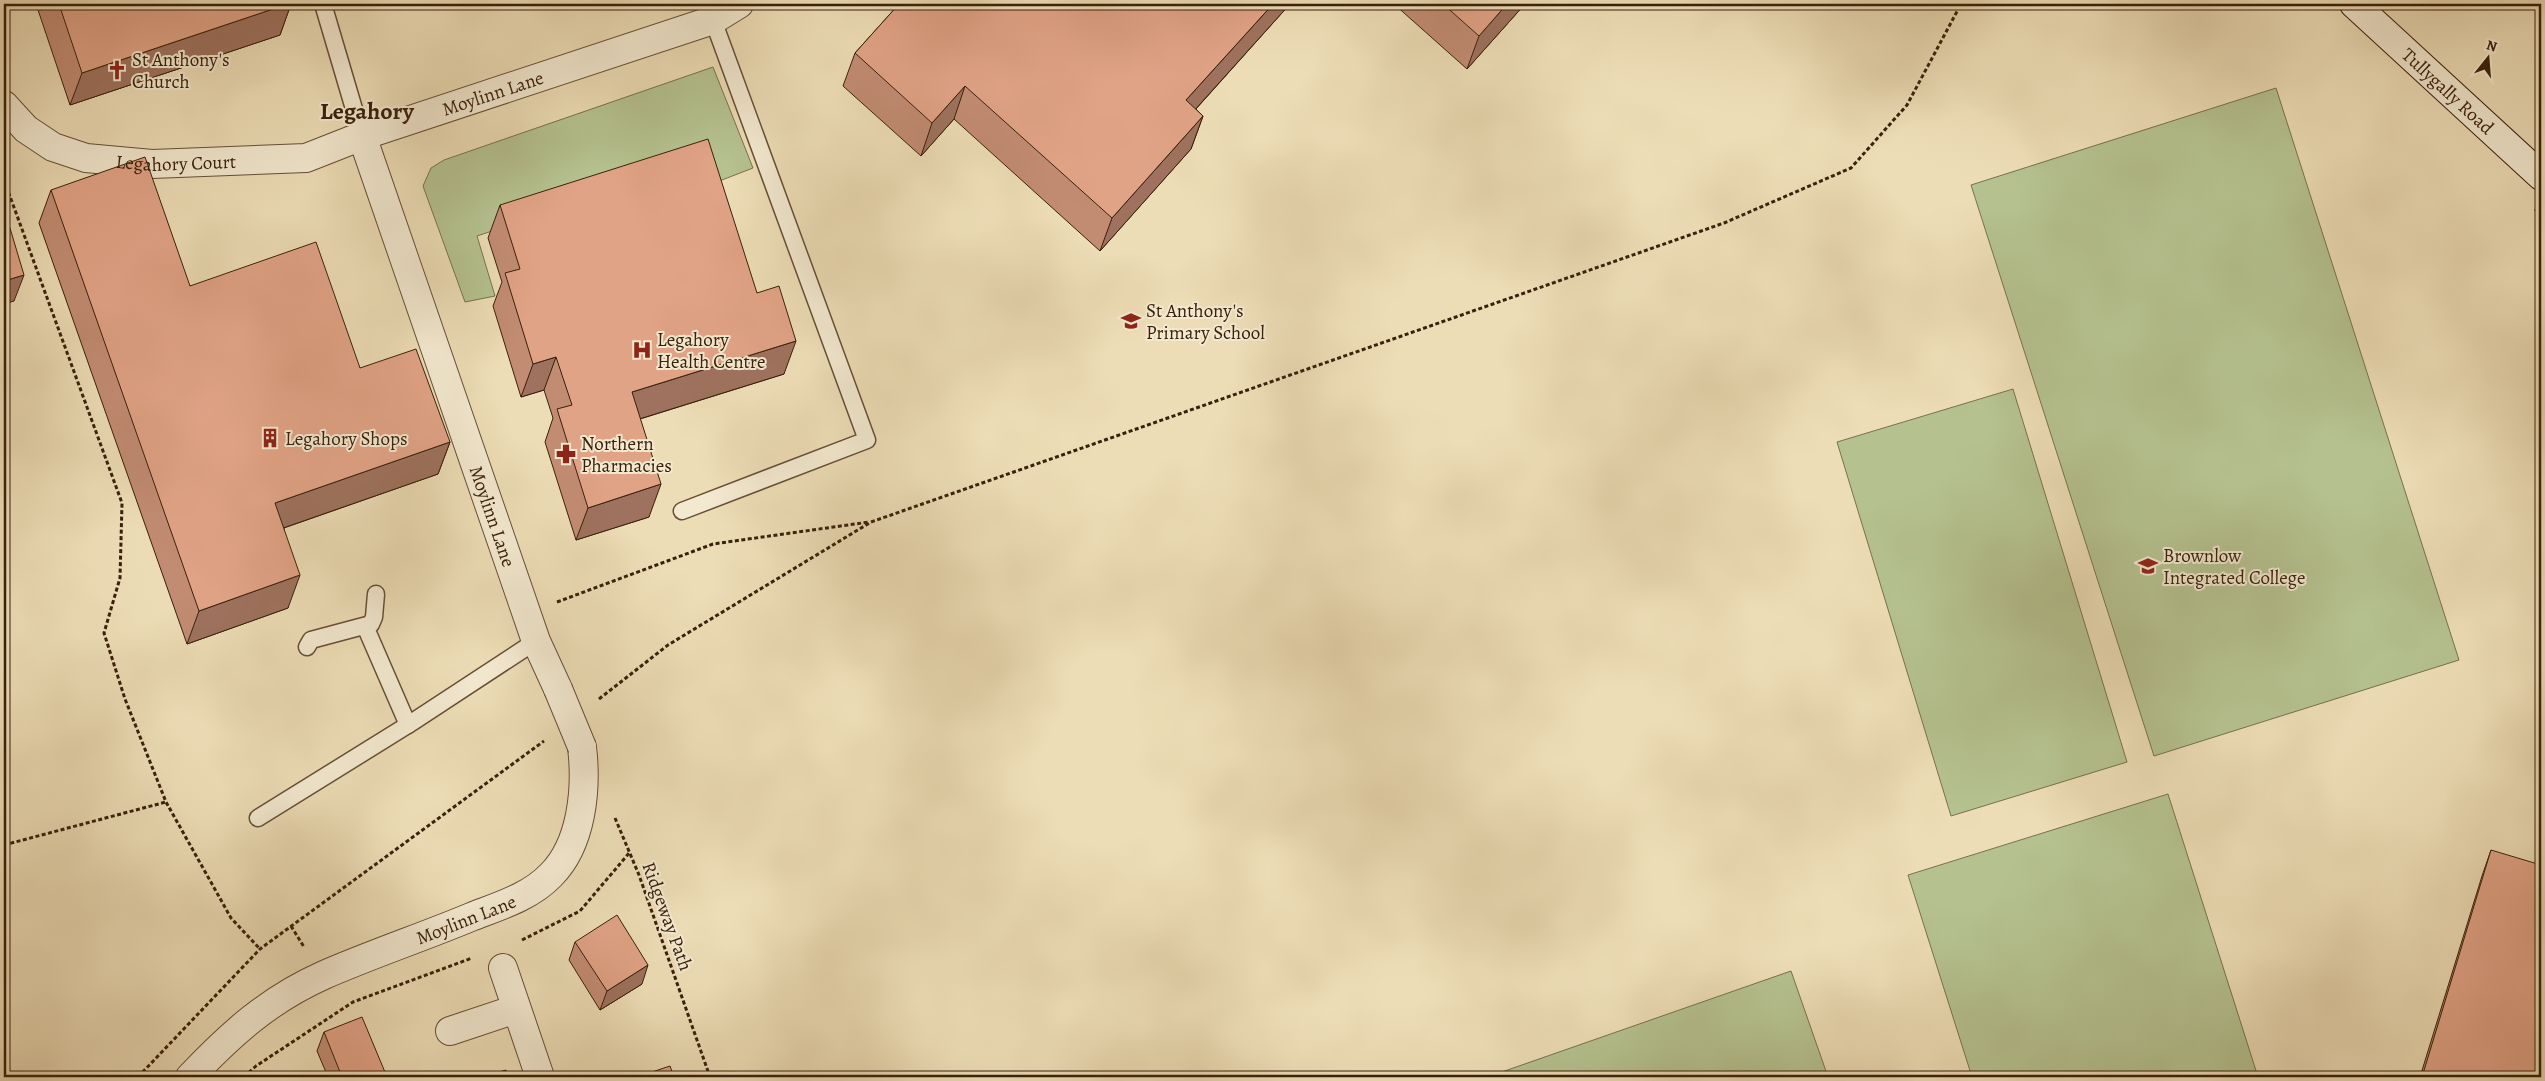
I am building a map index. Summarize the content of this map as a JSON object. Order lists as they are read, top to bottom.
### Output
{
  "streets": {
    "street": ["Tullygally Road", "Moylinn Lane", "Legahory Court"],
    "path": ["Ridgeway Path"]
  },
  "crossings": [
    ["Moylinn Lane", "Legahory Court"],
    ["Moylinn Lane", "Ridgeway Path"]
  ],
  "districts": ["Legahory"],
  "places": {
    "church": ["St Anthony's Church"],
    "school or university": ["St Anthony's Primary School", "Brownlow Integrated College"],
    "hospital": ["Legahory Health Centre"],
    "building": ["Legahory Shops"],
    "pharmacy": ["Northern Pharmacies"]
  },
  "north": "top"
}
